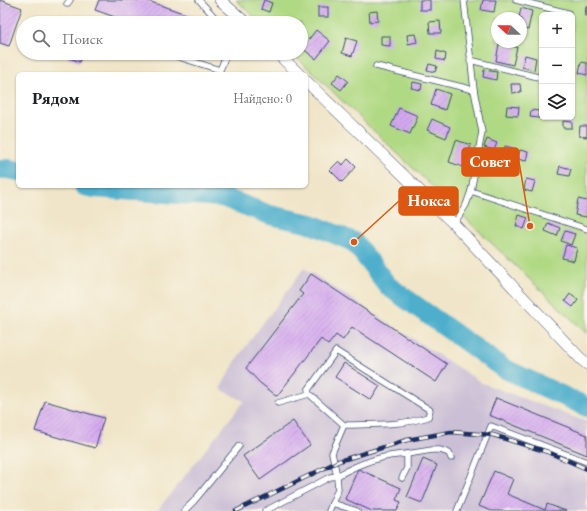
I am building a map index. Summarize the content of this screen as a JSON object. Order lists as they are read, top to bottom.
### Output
{
  "places": ["Совет", "Нокса"],
  "north": "left",
  "page": {
    "map_buttons": ["+", "−"],
    "search": "Поиск",
    "heading": ["Рядом", "Найдено: 0"]
  }
}
